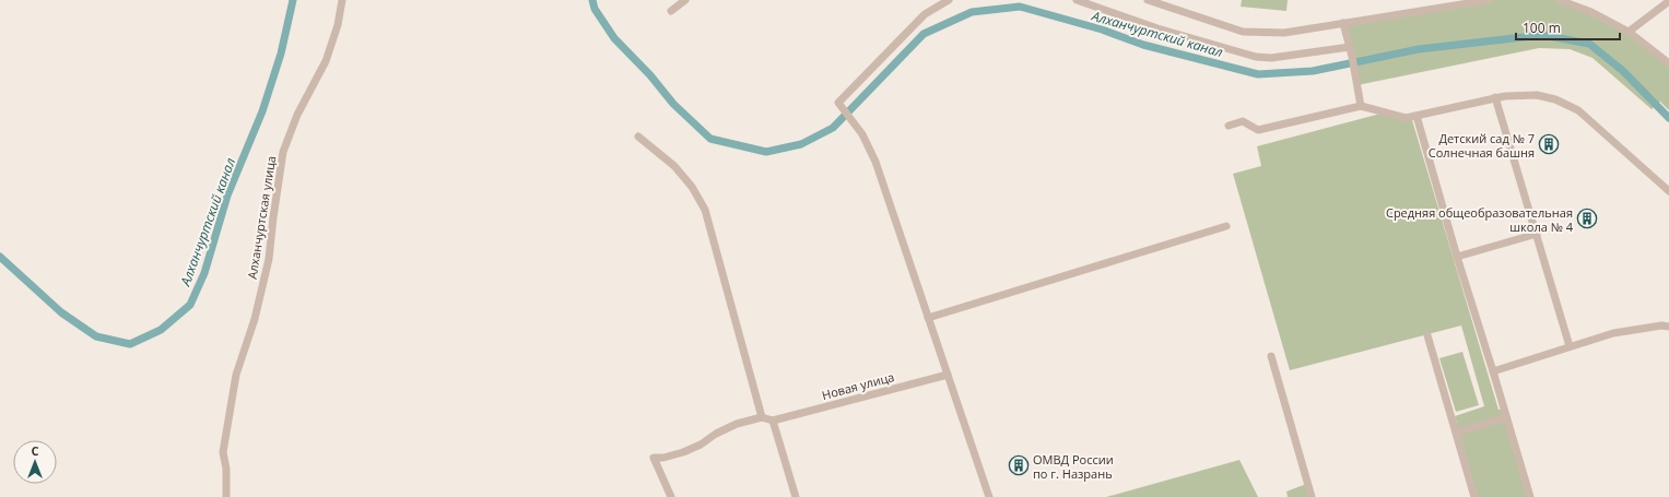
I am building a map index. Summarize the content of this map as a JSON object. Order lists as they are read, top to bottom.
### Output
{
  "streets": {
    "street": ["Алханчуртская улица", "Новая улица"]
  },
  "water": ["Алханчуртский канал"],
  "places": {
    "building": ["Детский сад № 7 Солнечная башня", "Средняя общеобразовательная школа № 4", "ОМВД России по г. Назрань"]
  },
  "scale_bar": "100 m",
  "north": "top"
}
